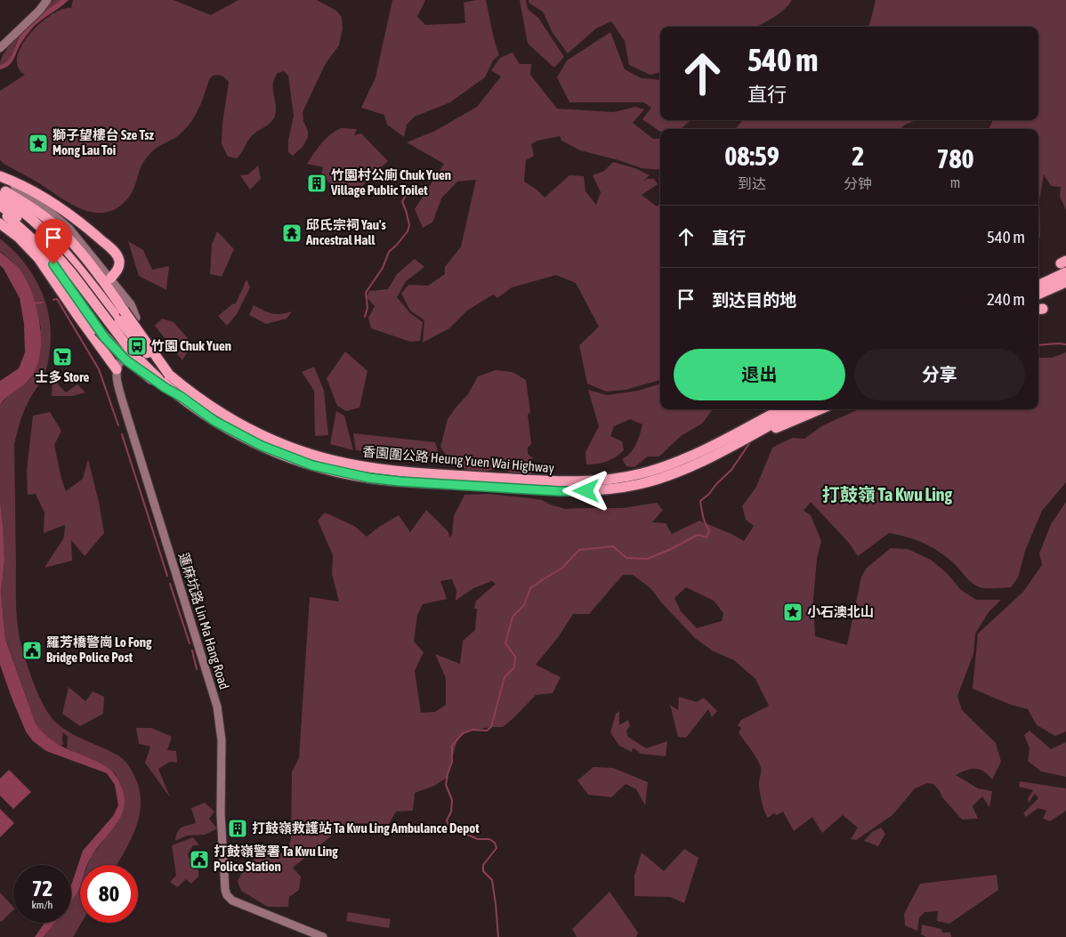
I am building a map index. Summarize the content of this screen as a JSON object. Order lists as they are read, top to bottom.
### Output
{
  "streets": {
    "highway": ["香園圍公路 Heung Yuen Wai Highway"],
    "street": ["蓮麻坑路 Lin Ma Hang Road"]
  },
  "districts": ["打鼓嶺 Ta Kwu Ling"],
  "places": {
    "place": ["獅子望樓台 Sze Tsz Mong Lau Toi", "小石澳北山"],
    "building": ["竹園村公廁 Chuk Yuen Village Public Toilet", "打鼓嶺救護站 Ta Kwu Ling Ambulance Depot"],
    "temple": ["邱氏宗祠 Yau's Ancestral Hall"],
    "bus stop": ["竹園 Chuk Yuen"],
    "supermarket": ["士多 Store"],
    "public building": ["羅芳橋警崗 Lo Fong Bridge Police Post", "打鼓嶺警署 Ta Kwu Ling Police Station"]
  },
  "page": {
    "turn": ["540 m", "直行"],
    "eta": [
      "08:59",
      "到达",
      "2",
      "分钟",
      "780",
      "m"
    ],
    "list": [
      {
        "name": "直行",
        "value": "540 m"
      },
      {
        "name": "到达目的地",
        "value": "240 m"
      }
    ],
    "buttons": ["退出", "分享"],
    "speed": "72 km/h",
    "limit": "80"
  }
}
